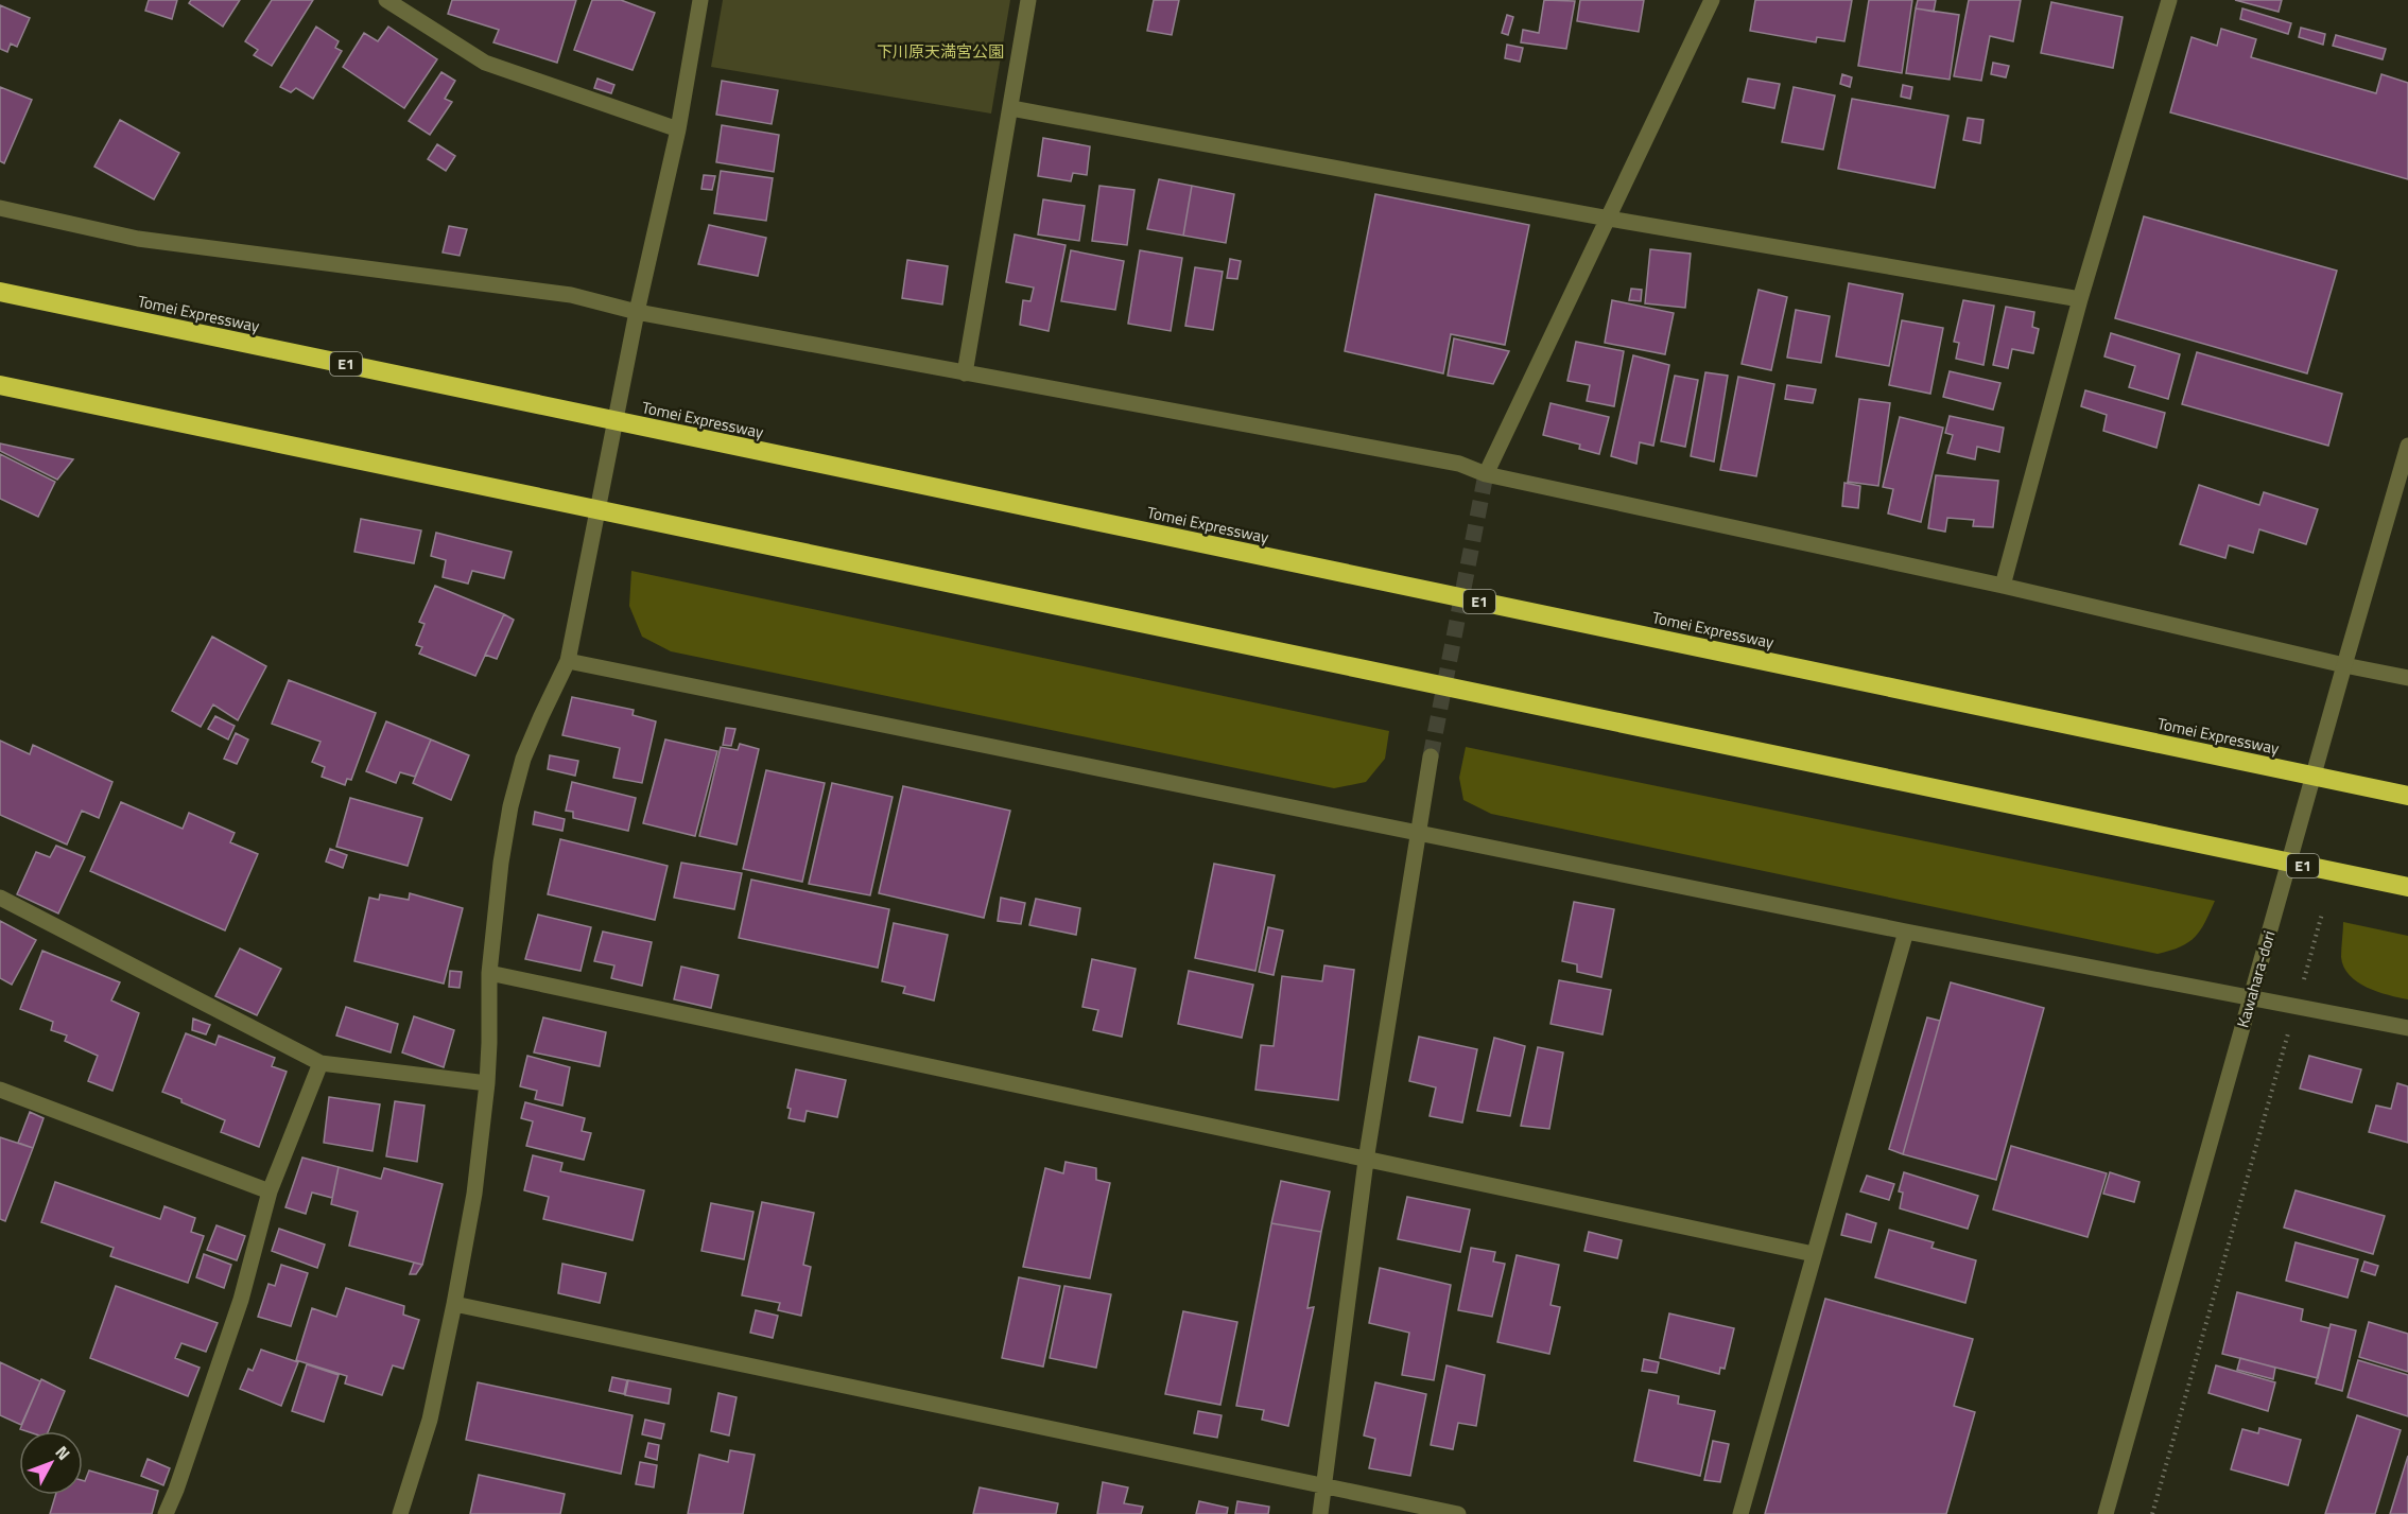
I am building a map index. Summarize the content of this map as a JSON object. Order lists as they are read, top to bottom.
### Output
{
  "streets": {
    "highway": ["Tomei Expressway", "E1"],
    "street": ["Kawahara-dori"]
  },
  "parks": ["下川原天満宮公園"],
  "north": "top right"
}
